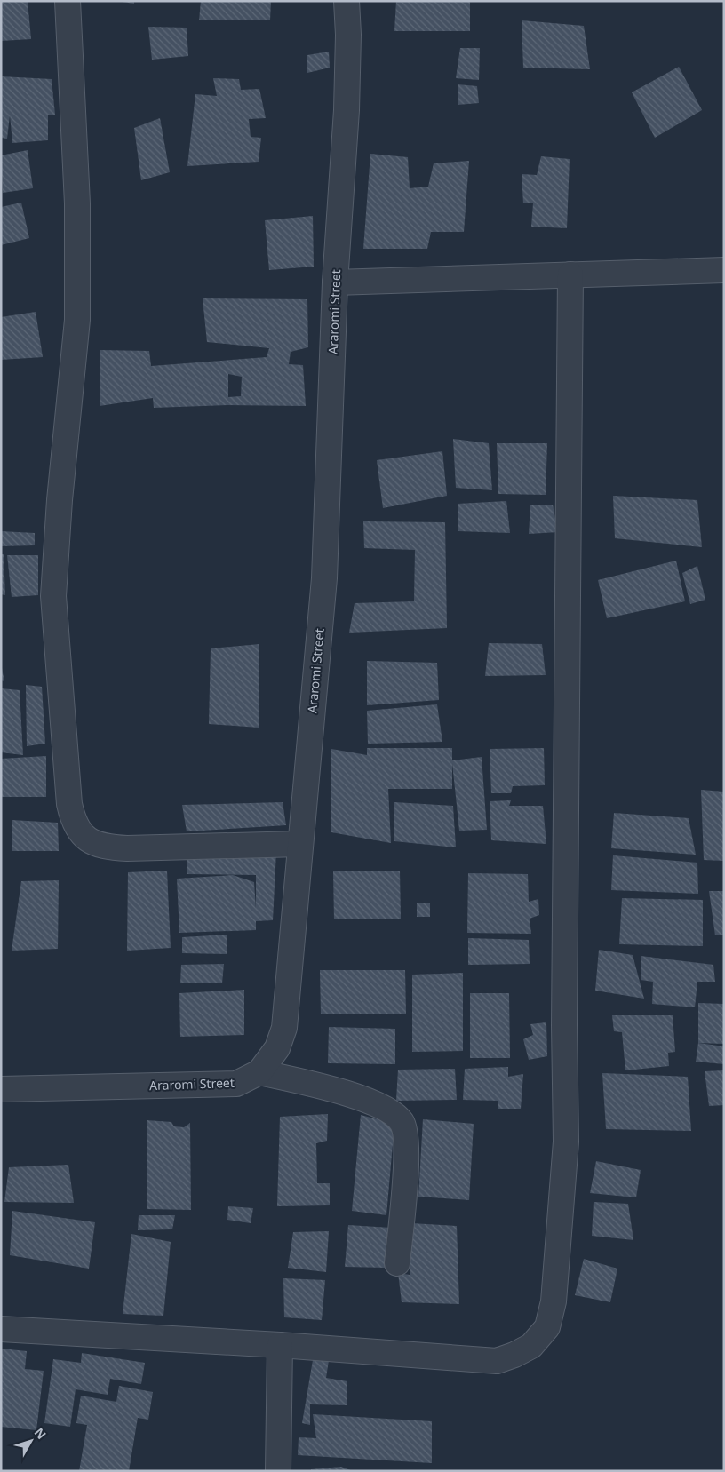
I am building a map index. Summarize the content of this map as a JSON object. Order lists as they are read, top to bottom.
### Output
{
  "streets": {
    "street": ["Araromi Street"]
  },
  "north": "top right"
}
